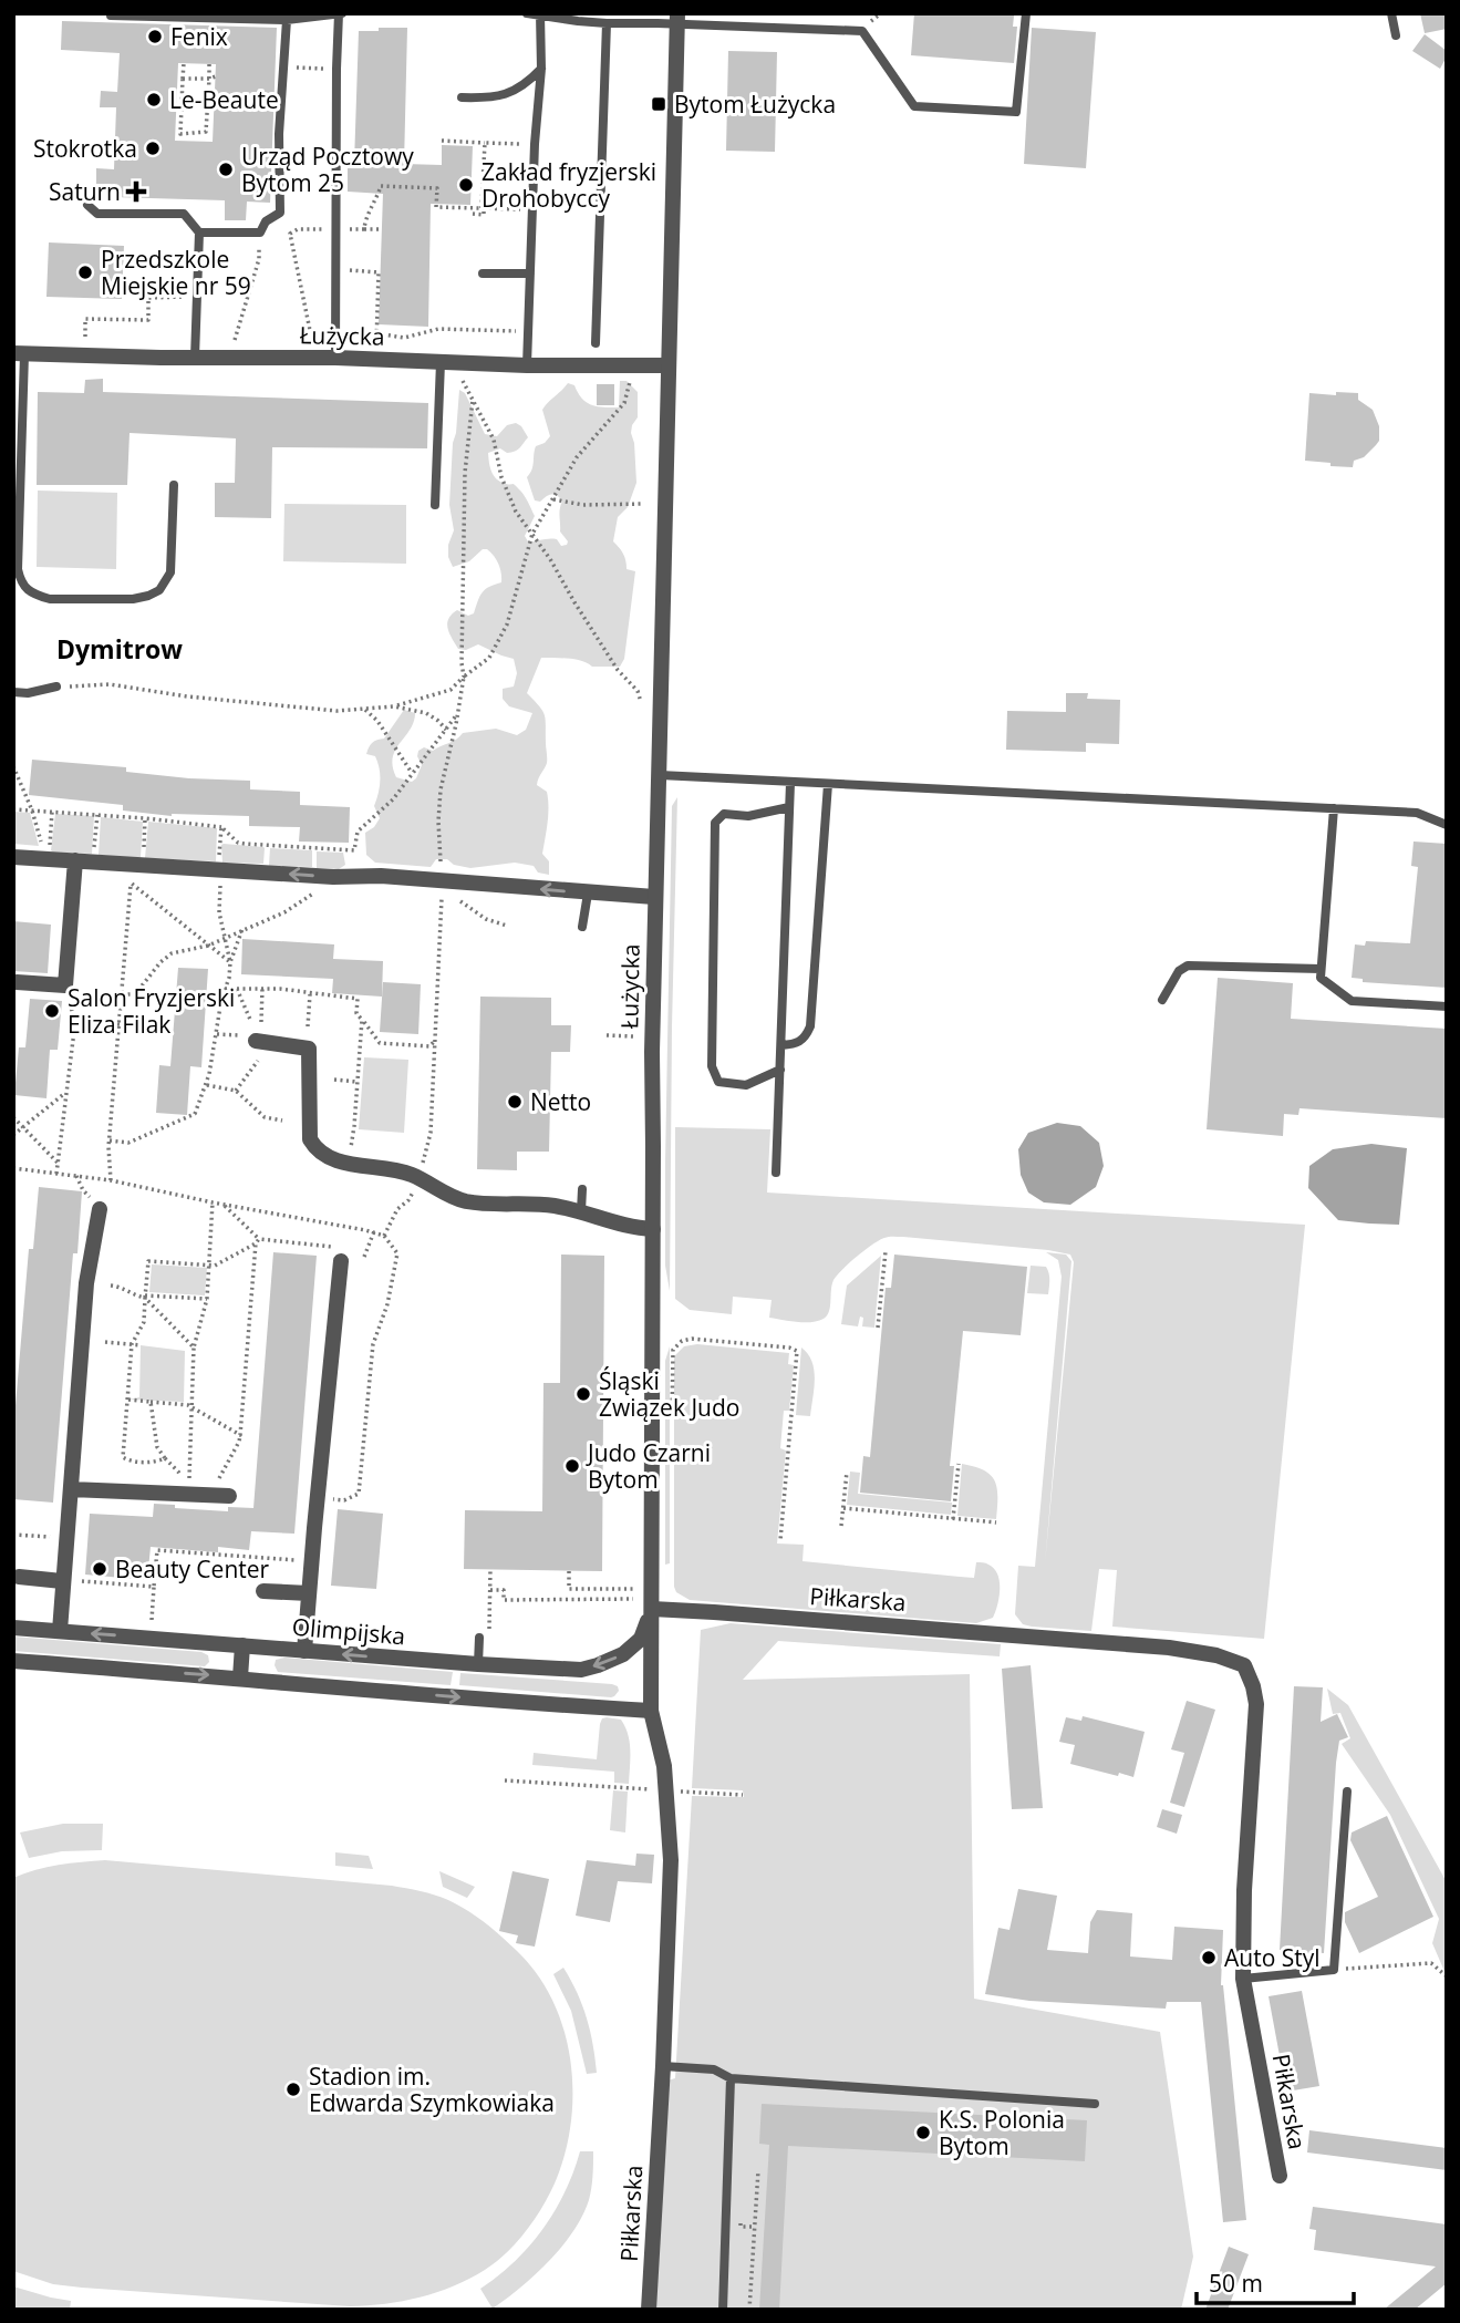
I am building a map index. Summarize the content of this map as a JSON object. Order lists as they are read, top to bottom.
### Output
{
  "streets": {
    "street": ["Łużycka", "Piłkarska", "Olimpijska"]
  },
  "crossings": [
    ["Łużycka", "Piłkarska"],
    ["Łużycka", "Olimpijska"],
    ["Piłkarska", "Olimpijska"]
  ],
  "districts": ["Dymitrow"],
  "places": {
    "other": [
      "Fenix",
      "Le-Beaute",
      "Stokrotka",
      "Urząd Pocztowy Bytom 25",
      "Zakład fryzjerski Drohobyccy",
      "Przedszkole Miejskie nr 59",
      "Salon Fryzjerski Eliza Filak",
      "Netto",
      "Śląski Związek Judo",
      "Judo Czarni Bytom",
      "Beauty Center",
      "Auto Styl",
      "Stadion im. Edwarda Szymkowiaka",
      "K.S. Polonia Bytom"
    ],
    "transit": ["Bytom Łużycka"],
    "health": ["Saturn"]
  },
  "scale_bar": "50 m"
}
